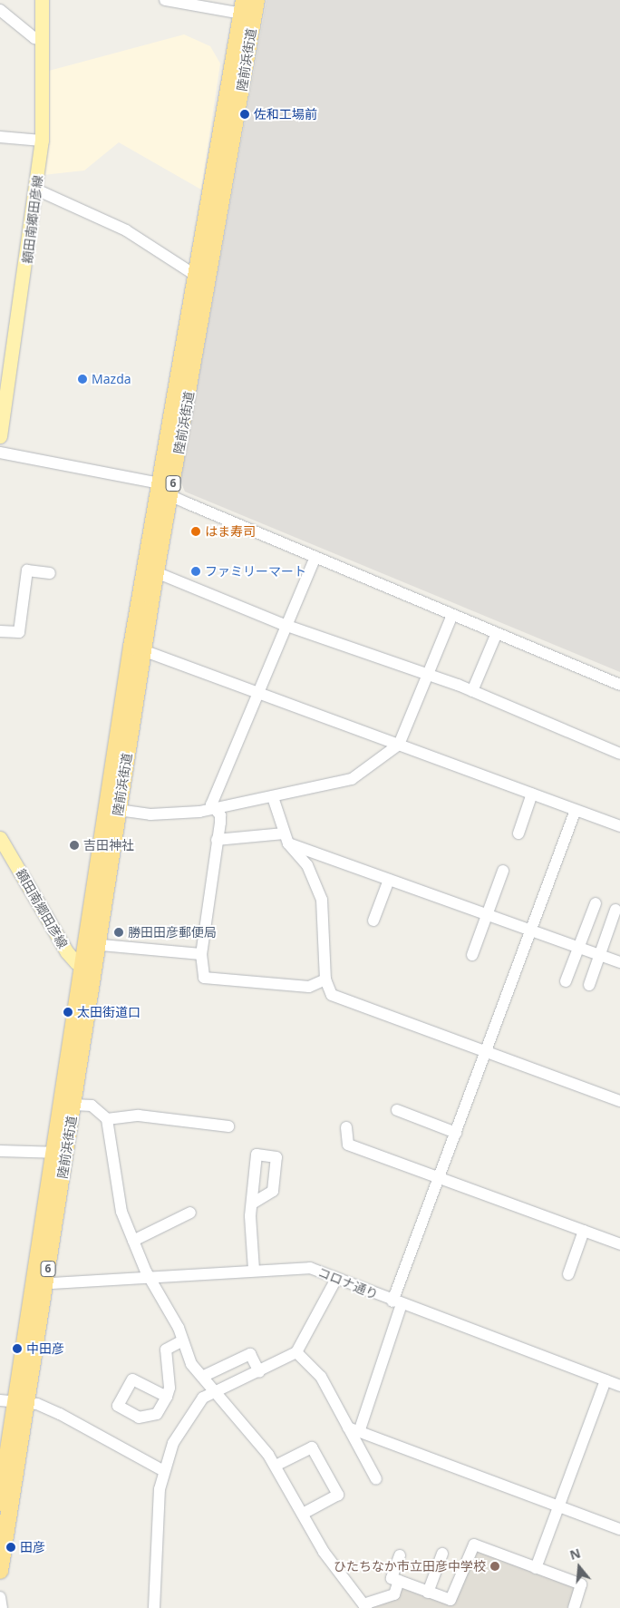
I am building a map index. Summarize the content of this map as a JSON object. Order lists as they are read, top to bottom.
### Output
{
  "streets": {
    "highway": ["陸前浜街道", "6"],
    "main road": ["額田南郷田彦線"],
    "street": ["コロナ通り"]
  },
  "crossings": [
    ["陸前浜街道", "額田南郷田彦線"],
    ["陸前浜街道", "コロナ通り"]
  ],
  "places": [
    "佐和工場前",
    "Mazda",
    "はま寿司",
    "ファミリーマート",
    "吉田神社",
    "勝田田彦郵便局",
    "太田街道口",
    "中田彦",
    "田彦",
    "ひたちなか市立田彦中学校"
  ],
  "north": "top"
}
